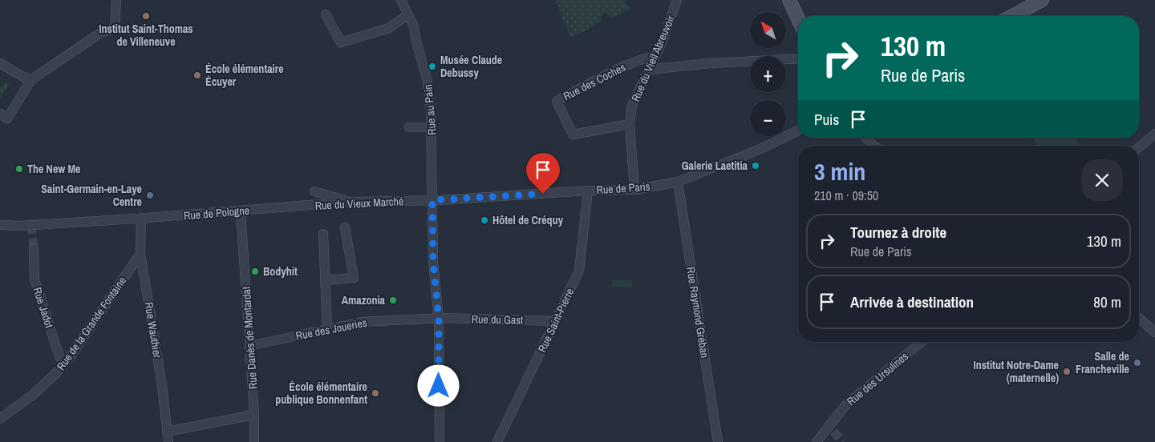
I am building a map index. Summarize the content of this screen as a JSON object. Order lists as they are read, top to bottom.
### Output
{
  "streets": {
    "street": [
      "Rue du Vieil Abreuvoir",
      "Rue des Coches",
      "Rue au Pain",
      "Rue de Paris",
      "Rue du Vieux Marché",
      "Rue de Pologne",
      "Rue Jadot",
      "Rue Raymond Gréban",
      "Rue du Gast",
      "Rue Saint-Pierre",
      "Rue de la Grande Fontaine",
      "Rue des Joueries",
      "Rue Wauthier",
      "Rue Danès de Montardat",
      "Rue des Ursulines"
    ]
  },
  "crossings": [
    ["Rue du Vieil Abreuvoir", "Rue des Coches"],
    ["Rue du Vieil Abreuvoir", "Rue de Paris"],
    ["Rue au Pain", "Rue de Paris"],
    ["Rue au Pain", "Rue du Vieux Marché"],
    ["Rue au Pain", "Rue du Gast"],
    ["Rue au Pain", "Rue des Joueries"],
    ["Rue de Paris", "Rue du Vieux Marché"],
    ["Rue de Paris", "Rue Raymond Gréban"],
    ["Rue de Paris", "Rue Saint-Pierre"],
    ["Rue du Vieux Marché", "Rue de Pologne"],
    ["Rue de Pologne", "Rue Wauthier"],
    ["Rue de Pologne", "Rue Danès de Montardat"],
    ["Rue Jadot", "Rue de la Grande Fontaine"],
    ["Rue du Gast", "Rue Saint-Pierre"],
    ["Rue du Gast", "Rue des Joueries"],
    ["Rue de la Grande Fontaine", "Rue Wauthier"],
    ["Rue des Joueries", "Rue Danès de Montardat"]
  ],
  "places": [
    "Institut Saint-Thomas de Villeneuve",
    "Musée Claude Debussy",
    "École élémentaire Écuyer",
    "Galerie Laetitia",
    "The New Me",
    "Saint-Germain-en-Laye Centre",
    "Hôtel de Créquy",
    "Bodyhit",
    "Amazonia",
    "Salle de Francheville",
    "Institut Notre-Dame (maternelle)",
    "École élémentaire publique Bonnenfant"
  ],
  "north": "top left",
  "page": {
    "map_buttons": ["+", "−"],
    "turn": ["130 m", "Rue de Paris"],
    "then": "Puis",
    "heading": ["3 min", "210 m · 09:50"],
    "list": [
      {
        "name": "Tournez à droite",
        "note": "Rue de Paris",
        "value": "130 m"
      },
      {
        "name": "Arrivée à destination",
        "value": "80 m"
      }
    ]
  }
}
